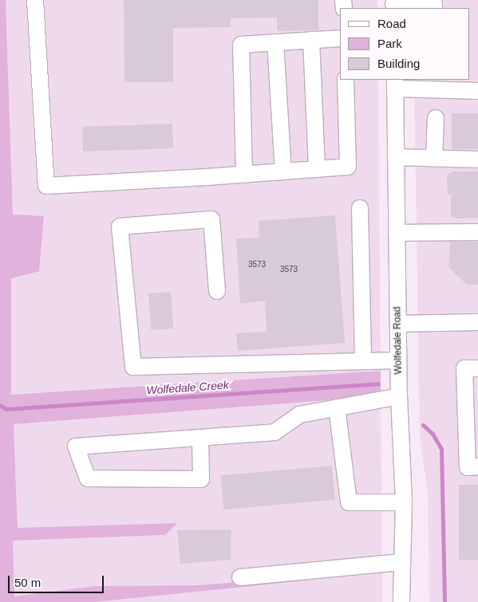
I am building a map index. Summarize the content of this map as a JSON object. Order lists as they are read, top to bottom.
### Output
{
  "streets": {
    "street": ["Wolfedale Road"]
  },
  "water": ["Wolfedale Creek"],
  "house_numbers": ["3573", "3573"],
  "legend": ["Road", "Park", "Building"],
  "scale_bar": "50 m"
}
